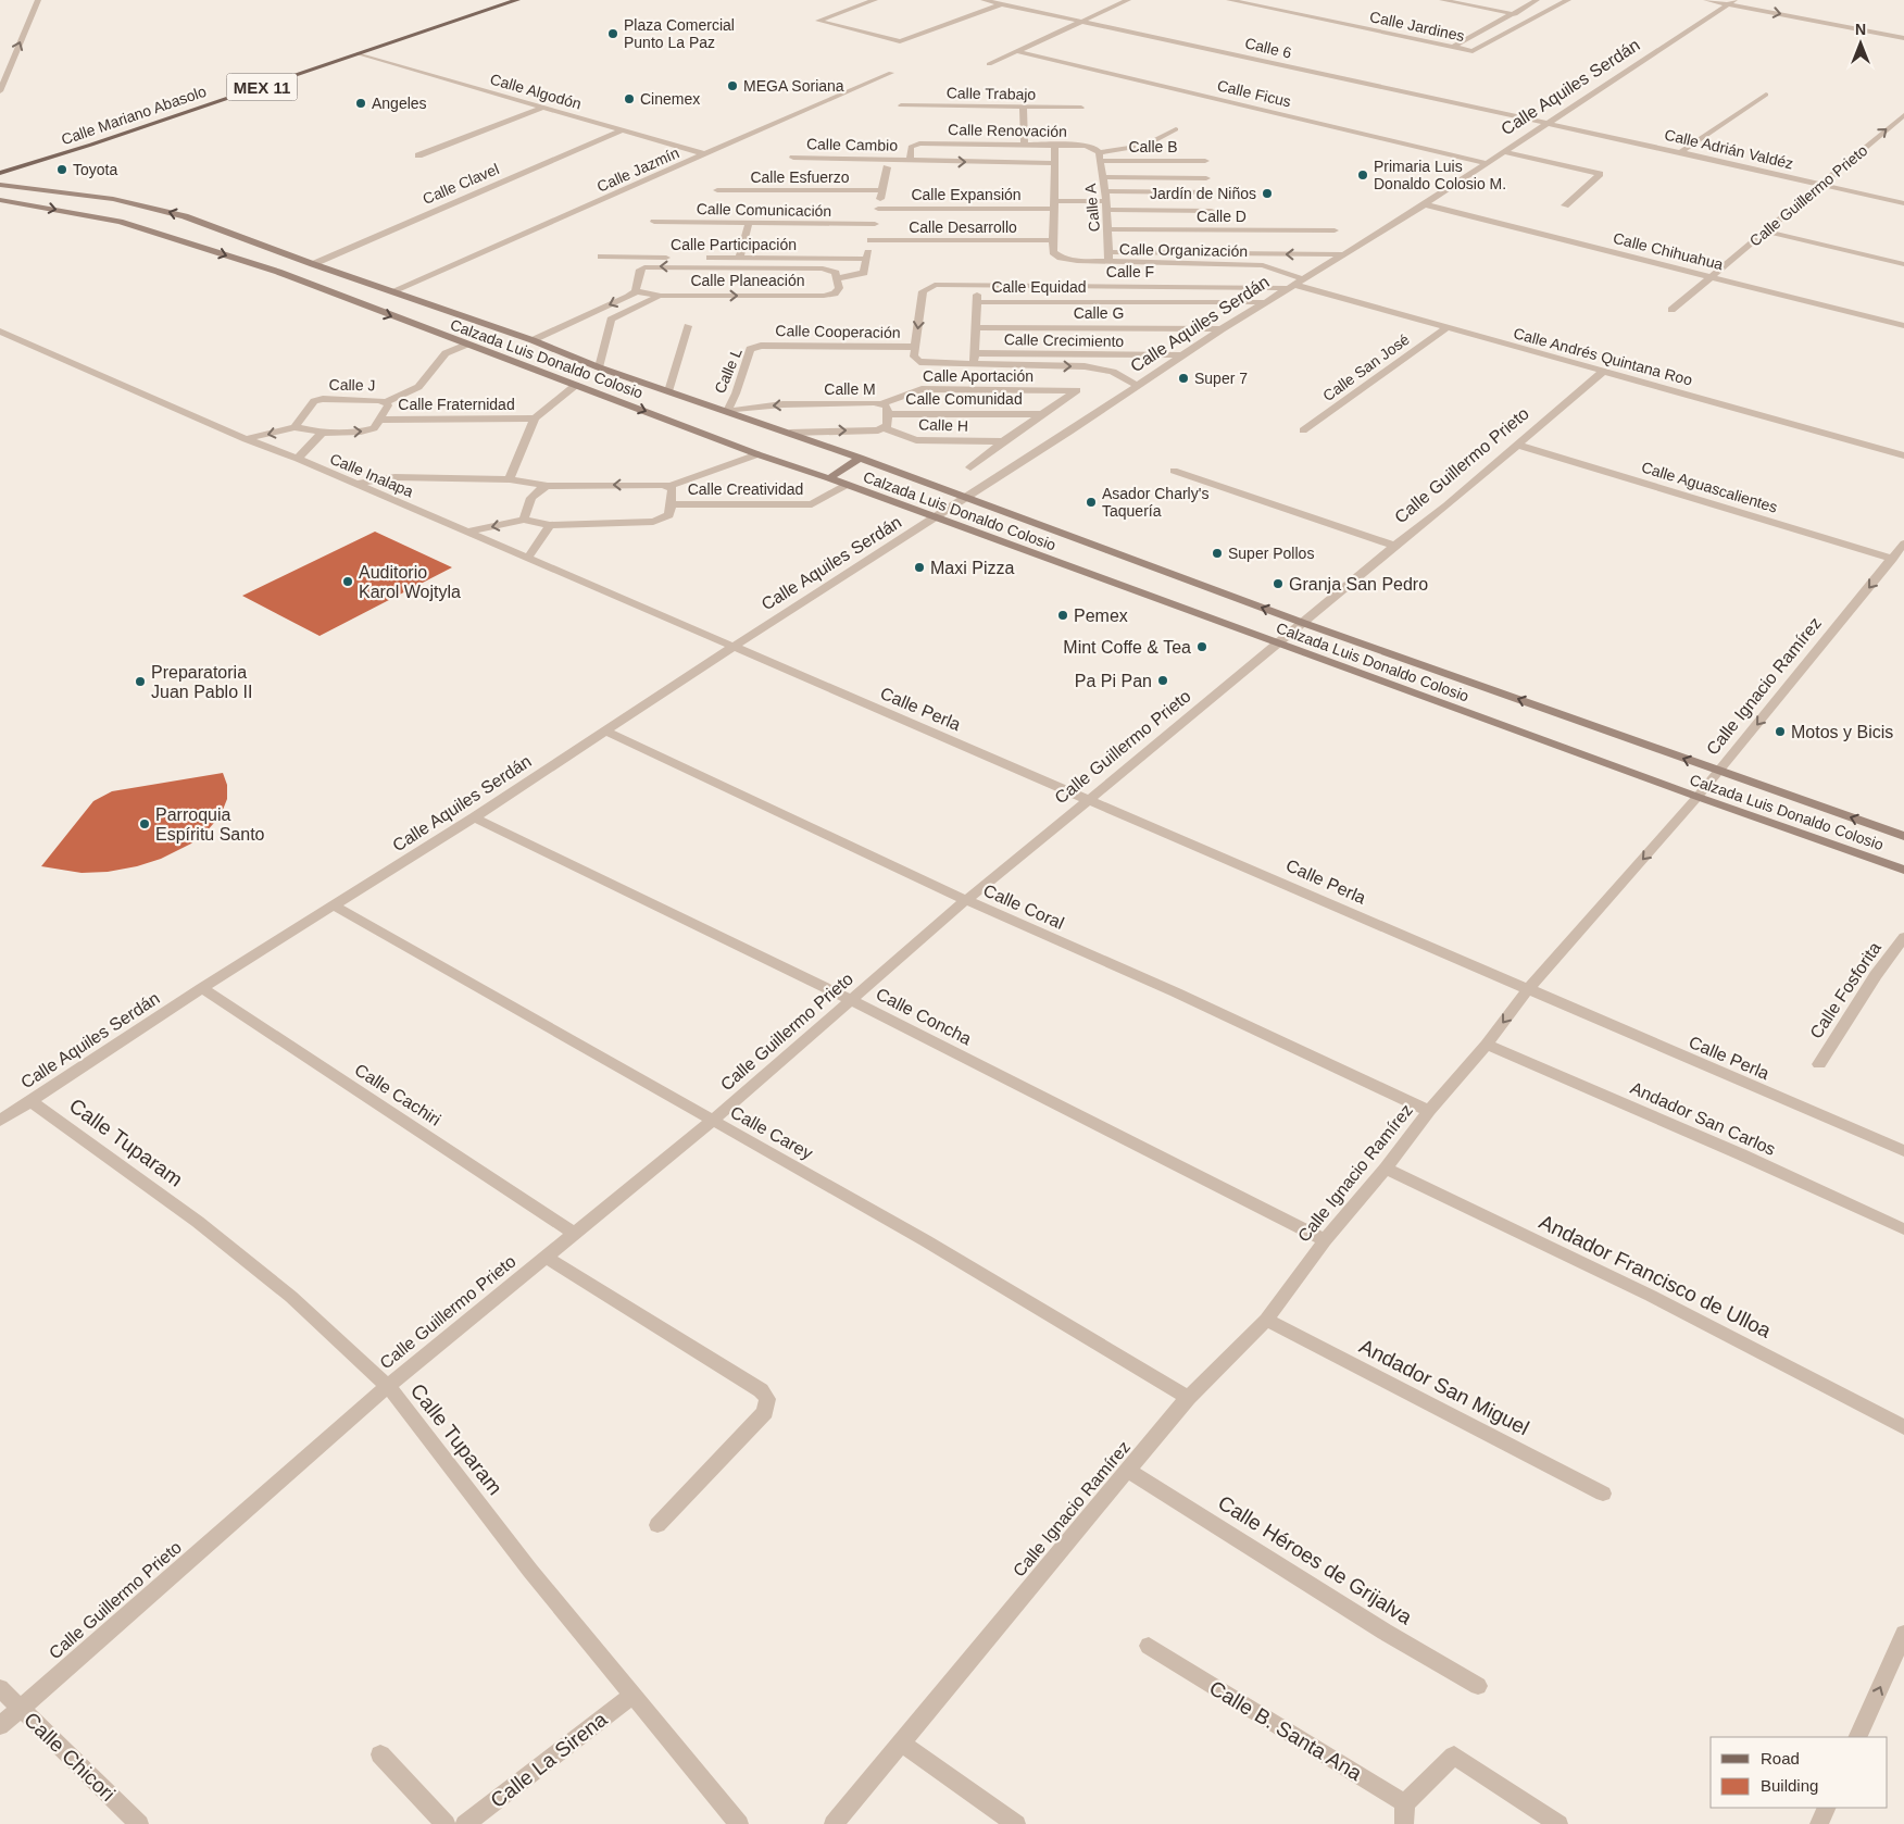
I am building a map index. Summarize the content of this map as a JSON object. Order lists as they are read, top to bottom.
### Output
{
  "streets": {
    "main road": ["MEX 11", "Calle Mariano Abasolo", "Calzada Luis Donaldo Colosio"],
    "street": [
      "Calle Jardines",
      "Calle 6",
      "Calle Aquiles Serdán",
      "Calle Algodón",
      "Calle Trabajo",
      "Calle Ficus",
      "Calle Renovación",
      "Calle Cambio",
      "Calle B",
      "Calle Adrián Valdéz",
      "Calle Jazmín",
      "Calle Esfuerzo",
      "Calle Clavel",
      "Calle Expansión",
      "Calle Guillermo Prieto",
      "Calle A",
      "Calle Comunicación",
      "Calle D",
      "Calle Desarrollo",
      "Calle Participación",
      "Calle Organización",
      "Calle Chihuahua",
      "Calle F",
      "Calle Planeación",
      "Calle Equidad",
      "Calle G",
      "Calle Cooperación",
      "Calle Crecimiento",
      "Calle Andrés Quintana Roo",
      "Calle San José",
      "Calle L",
      "Calle Aportación",
      "Calle J",
      "Calle M",
      "Calle Comunidad",
      "Calle Fraternidad",
      "Calle H",
      "Calle Inalapa",
      "Calle Aguascalientes",
      "Calle Creatividad",
      "Calle Ignacio Ramírez",
      "Calle Perla",
      "Calle Coral",
      "Calle Fosforita",
      "Calle Concha",
      "Calle Cachiri",
      "Andador San Carlos",
      "Calle Carey",
      "Calle Tuparam",
      "Andador Francisco de Ulloa",
      "Andador San Miguel",
      "Calle Héroes de Grijalva",
      "Calle B. Santa Ana",
      "Calle Chicori",
      "Calle La Sirena"
    ]
  },
  "crossings": [
    ["Calle 6", "Calle Aquiles Serdán"],
    ["Calle 6", "Calle Adrián Valdéz"],
    ["Calle Aquiles Serdán", "Calle Ficus"],
    ["Calle Aquiles Serdán", "Calle Adrián Valdéz"],
    ["Calle Aquiles Serdán", "Calle Organización"],
    ["Calle Aquiles Serdán", "Calle Chihuahua"],
    ["Calle Aquiles Serdán", "Calle F"],
    ["Calle Aquiles Serdán", "Calle Equidad"],
    ["Calle Aquiles Serdán", "Calle G"],
    ["Calle Aquiles Serdán", "Calle Crecimiento"],
    ["Calle Aquiles Serdán", "Calle Andrés Quintana Roo"],
    ["Calle Aquiles Serdán", "Calzada Luis Donaldo Colosio"],
    ["Calle Aquiles Serdán", "Calle Inalapa"],
    ["Calle Aquiles Serdán", "Calle Perla"],
    ["Calle Aquiles Serdán", "Calle Coral"],
    ["Calle Aquiles Serdán", "Calle Concha"],
    ["Calle Aquiles Serdán", "Calle Cachiri"],
    ["Calle Aquiles Serdán", "Calle Carey"],
    ["Calle Aquiles Serdán", "Calle Tuparam"],
    ["Calle Algodón", "Calle Mariano Abasolo"],
    ["Calle Algodón", "Calle Jazmín"],
    ["Calle Algodón", "Calle Clavel"],
    ["Calle Renovación", "Calle Cambio"],
    ["Calle Renovación", "Calle B"],
    ["Calle Renovación", "Calle A"],
    ["Calle B", "Calle A"],
    ["Calle Adrián Valdéz", "Calle Guillermo Prieto"],
    ["Calle Jazmín", "Calzada Luis Donaldo Colosio"],
    ["Calle Clavel", "Calzada Luis Donaldo Colosio"],
    ["Calle Expansión", "Calle A"],
    ["Calle Guillermo Prieto", "Calle Chihuahua"],
    ["Calle Guillermo Prieto", "Calle Andrés Quintana Roo"],
    ["Calle Guillermo Prieto", "Calzada Luis Donaldo Colosio"],
    ["Calle Guillermo Prieto", "Calle Aguascalientes"],
    ["Calle Guillermo Prieto", "Calle Perla"],
    ["Calle Guillermo Prieto", "Calle Coral"],
    ["Calle Guillermo Prieto", "Calle Concha"],
    ["Calle Guillermo Prieto", "Calle Cachiri"],
    ["Calle Guillermo Prieto", "Calle Carey"],
    ["Calle Guillermo Prieto", "Calle Tuparam"],
    ["Calle Guillermo Prieto", "Calle Chicori"],
    ["Calle A", "Calle D"],
    ["Calle A", "Calle Organización"],
    ["Calle Desarrollo", "Calle Organización"],
    ["Calle Organización", "Calle F"],
    ["Calle F", "Calle Cooperación"],
    ["Calle F", "Calle Andrés Quintana Roo"],
    ["Calle Cooperación", "Calle L"],
    ["Calle Andrés Quintana Roo", "Calle San José"],
    ["Calzada Luis Donaldo Colosio", "Calle L"],
    ["Calzada Luis Donaldo Colosio", "Calle M"],
    ["Calzada Luis Donaldo Colosio", "Calle Creatividad"],
    ["Calzada Luis Donaldo Colosio", "Calle Ignacio Ramírez"],
    ["Calle L", "Calle M"],
    ["Calle Aportación", "Calle M"],
    ["Calle Aportación", "Calle Comunidad"],
    ["Calle J", "Calle Fraternidad"],
    ["Calle M", "Calle Comunidad"],
    ["Calle M", "Calle H"],
    ["Calle Inalapa", "Calle Perla"],
    ["Calle Aguascalientes", "Calle Ignacio Ramírez"],
    ["Calle Ignacio Ramírez", "Calle Perla"],
    ["Calle Ignacio Ramírez", "Calle Coral"],
    ["Calle Ignacio Ramírez", "Calle Concha"],
    ["Calle Ignacio Ramírez", "Andador San Carlos"],
    ["Calle Ignacio Ramírez", "Calle Carey"],
    ["Calle Ignacio Ramírez", "Andador Francisco de Ulloa"],
    ["Calle Ignacio Ramírez", "Andador San Miguel"],
    ["Calle Ignacio Ramírez", "Calle Héroes de Grijalva"],
    ["Calle Tuparam", "Calle La Sirena"]
  ],
  "one_way": ["Calle Cambio", "Calle Planeación", "Calle Ignacio Ramírez"],
  "places": [
    "Plaza Comercial Punto La Paz",
    "MEGA Soriana",
    "Cinemex",
    "Angeles",
    "Toyota",
    "Primaria Luis Donaldo Colosio M.",
    "Jardín de Niños",
    "Super 7",
    "Asador Charly's Taquería",
    "Super Pollos",
    "Maxi Pizza",
    "Auditorio Karol Wojtyla",
    "Granja San Pedro",
    "Pemex",
    "Mint Coffe & Tea",
    "Pa Pi Pan",
    "Preparatoria Juan Pablo II",
    "Motos y Bicis",
    "Parroquia Espíritu Santo"
  ],
  "legend": ["Road", "Building"],
  "north": "top"
}
